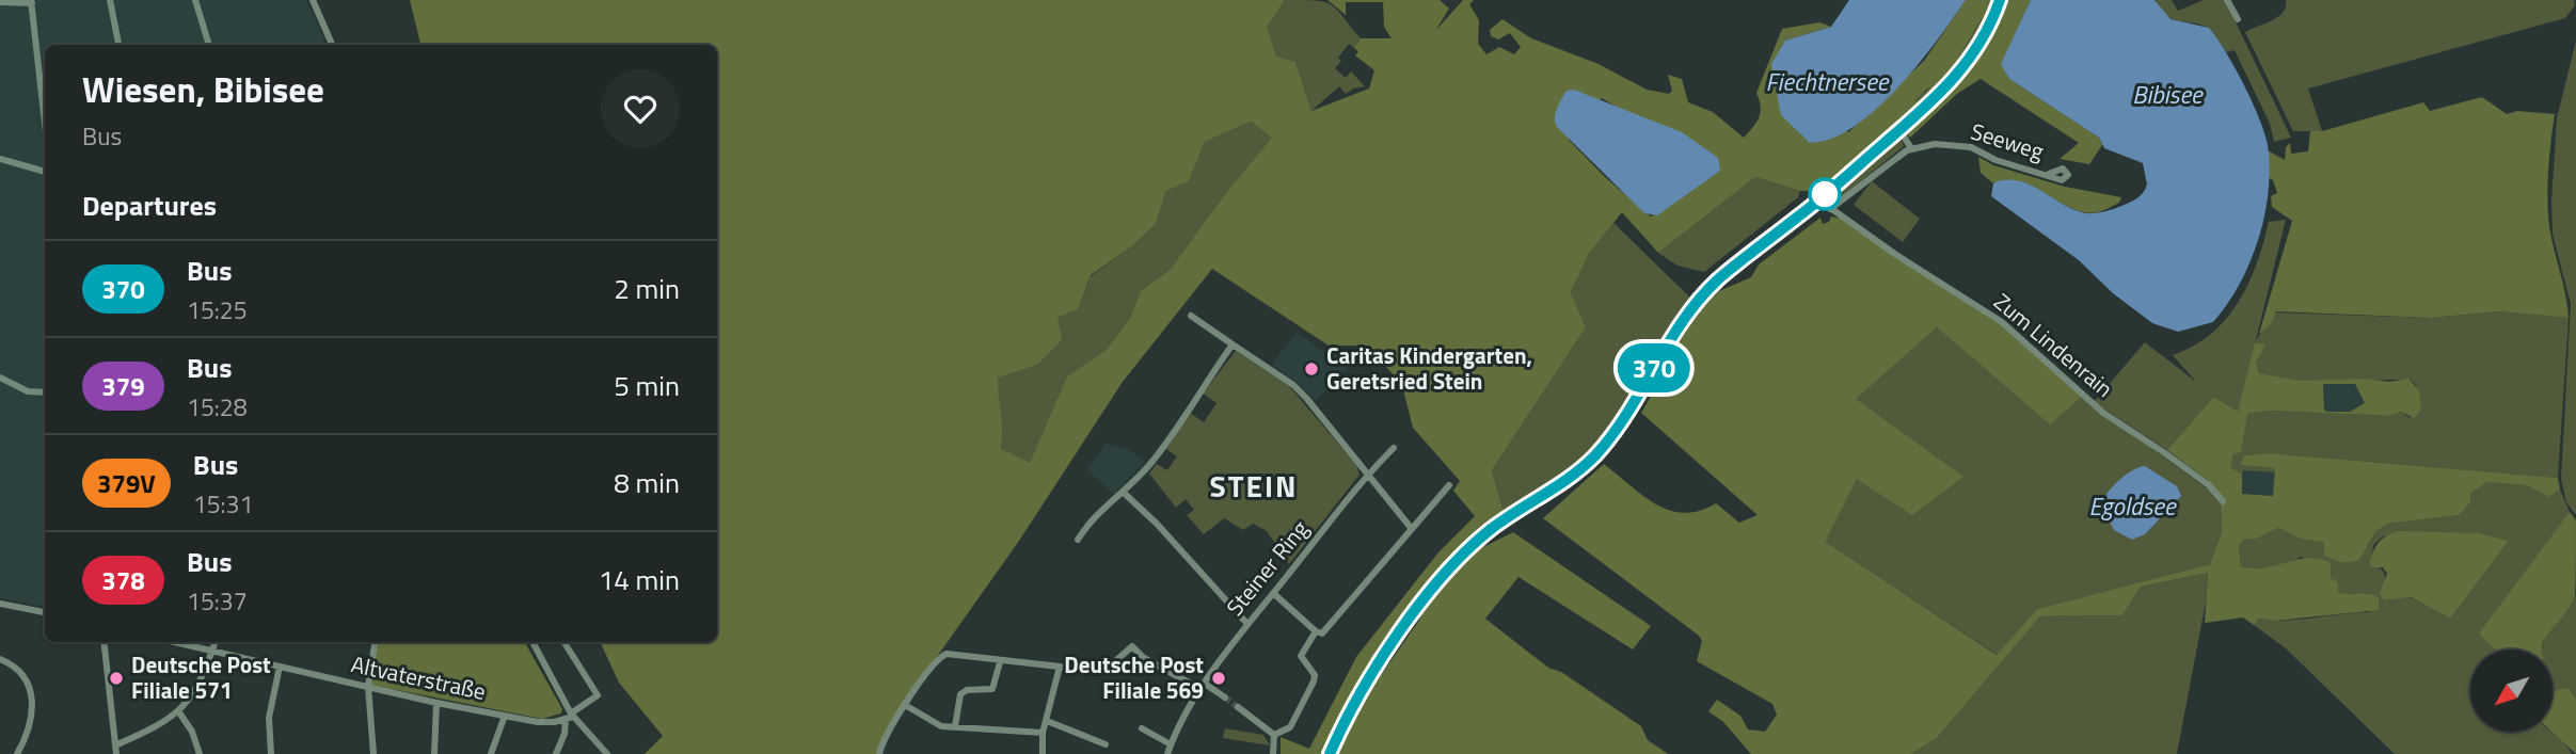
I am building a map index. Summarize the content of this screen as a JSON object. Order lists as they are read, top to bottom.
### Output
{
  "streets": {
    "street": [
      "Seeweg",
      "Zum Lindenrain",
      "Steiner Ring",
      "Altvaterstraße"
    ]
  },
  "districts": ["STEIN"],
  "water": ["Fiechtnersee", "Bibisee", "Egoldsee"],
  "places": ["Caritas Kindergarten, Geretsried Stein", "Deutsche Post Filiale 571", "Deutsche Post Filiale 569"],
  "lines": ["bus line 370"],
  "north": "bottom left",
  "page": {
    "on_map": "370",
    "heading": [
      ["Wiesen, Bibisee", "Bus"],
      "Departures"
    ],
    "list": [
      {
        "mark": "370",
        "name": "Bus",
        "note": "15:25",
        "value": "2 min"
      },
      {
        "mark": "379",
        "name": "Bus",
        "note": "15:28",
        "value": "5 min"
      },
      {
        "mark": "379V",
        "name": "Bus",
        "note": "15:31",
        "value": "8 min"
      },
      {
        "mark": "378",
        "name": "Bus",
        "note": "15:37",
        "value": "14 min"
      }
    ]
  }
}
